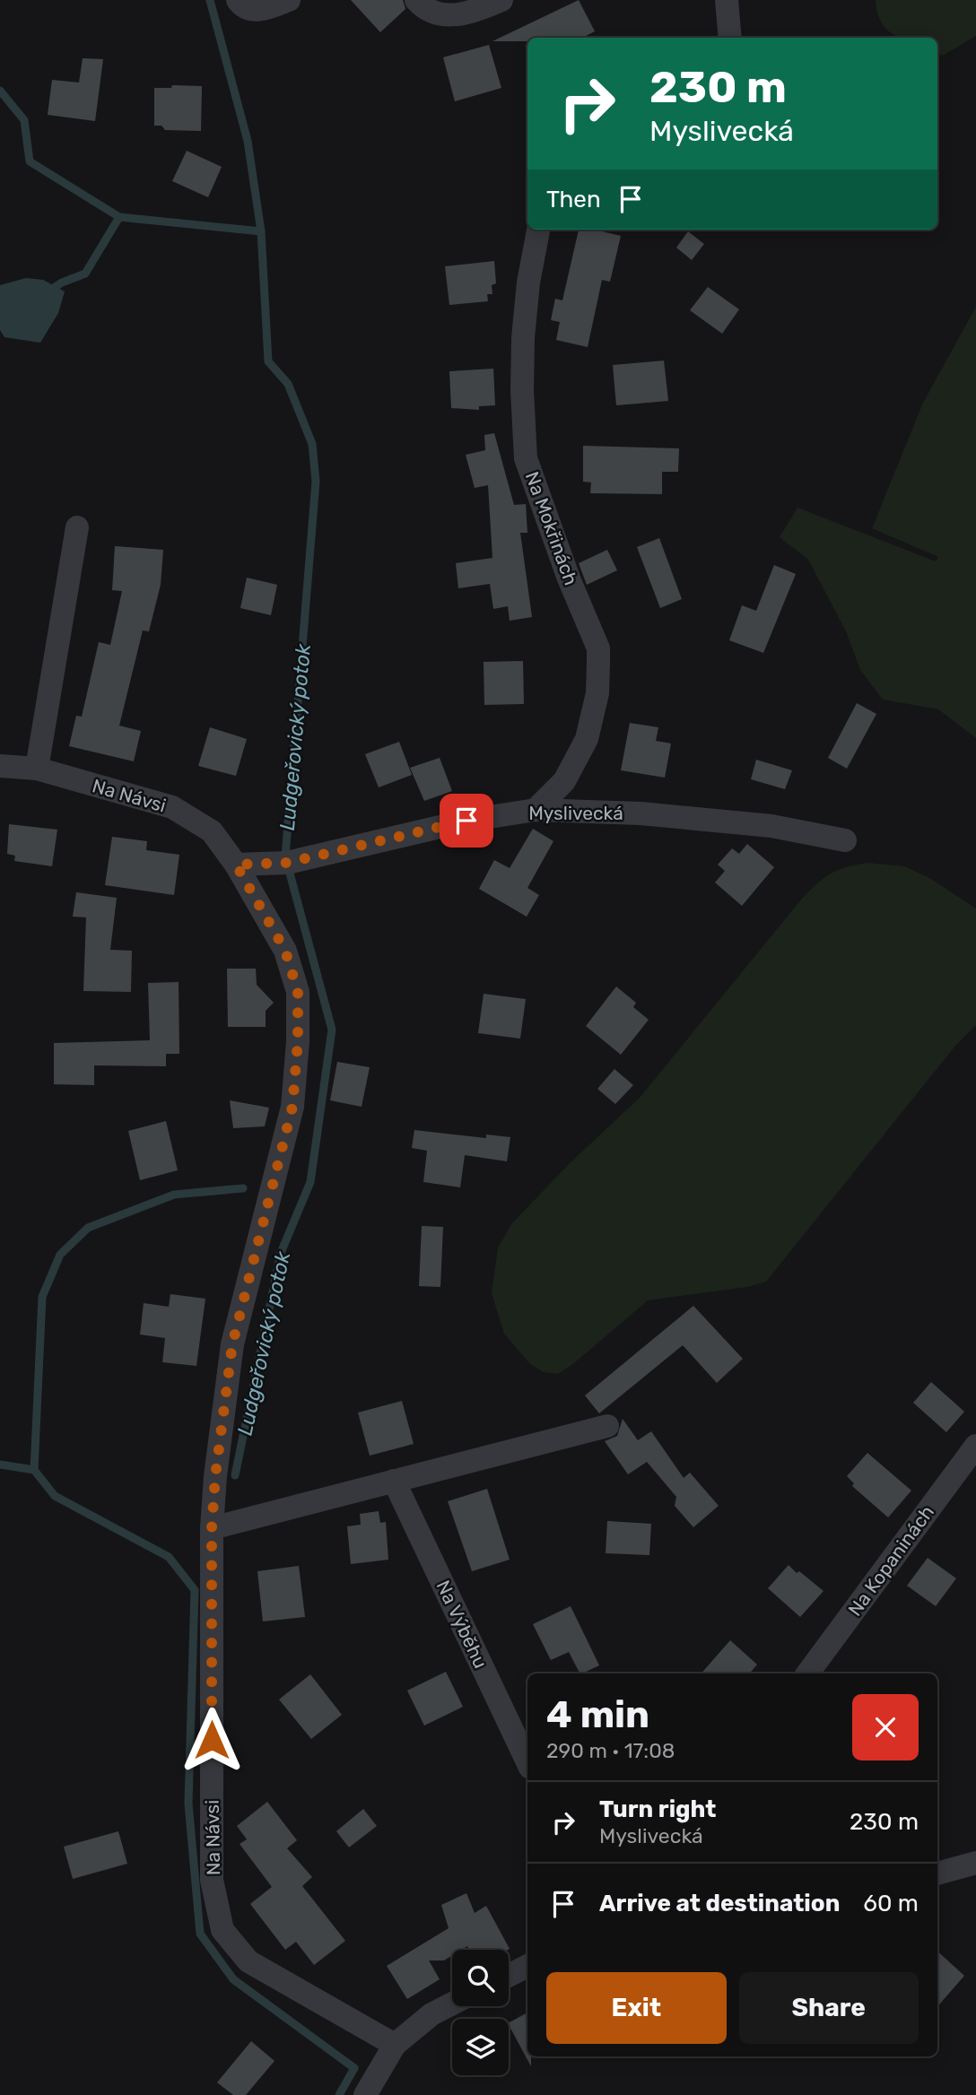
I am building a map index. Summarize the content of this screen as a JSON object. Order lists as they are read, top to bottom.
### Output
{
  "streets": {
    "street": [
      "Na Mokřinách",
      "Na Návsi",
      "Myslivecká",
      "Na Kopaninách",
      "Na Výběhu"
    ]
  },
  "crossings": [
    ["Na Mokřinách", "Myslivecká"],
    ["Na Návsi", "Myslivecká"]
  ],
  "water": ["Ludgeřovický potok"],
  "page": {
    "turn": ["230 m", "Myslivecká"],
    "then": "Then",
    "heading": ["4 min", "290 m · 17:08"],
    "list": [
      {
        "name": "Turn right",
        "note": "Myslivecká",
        "value": "230 m"
      },
      {
        "name": "Arrive at destination",
        "value": "60 m"
      }
    ],
    "buttons": ["Exit", "Share"]
  }
}
